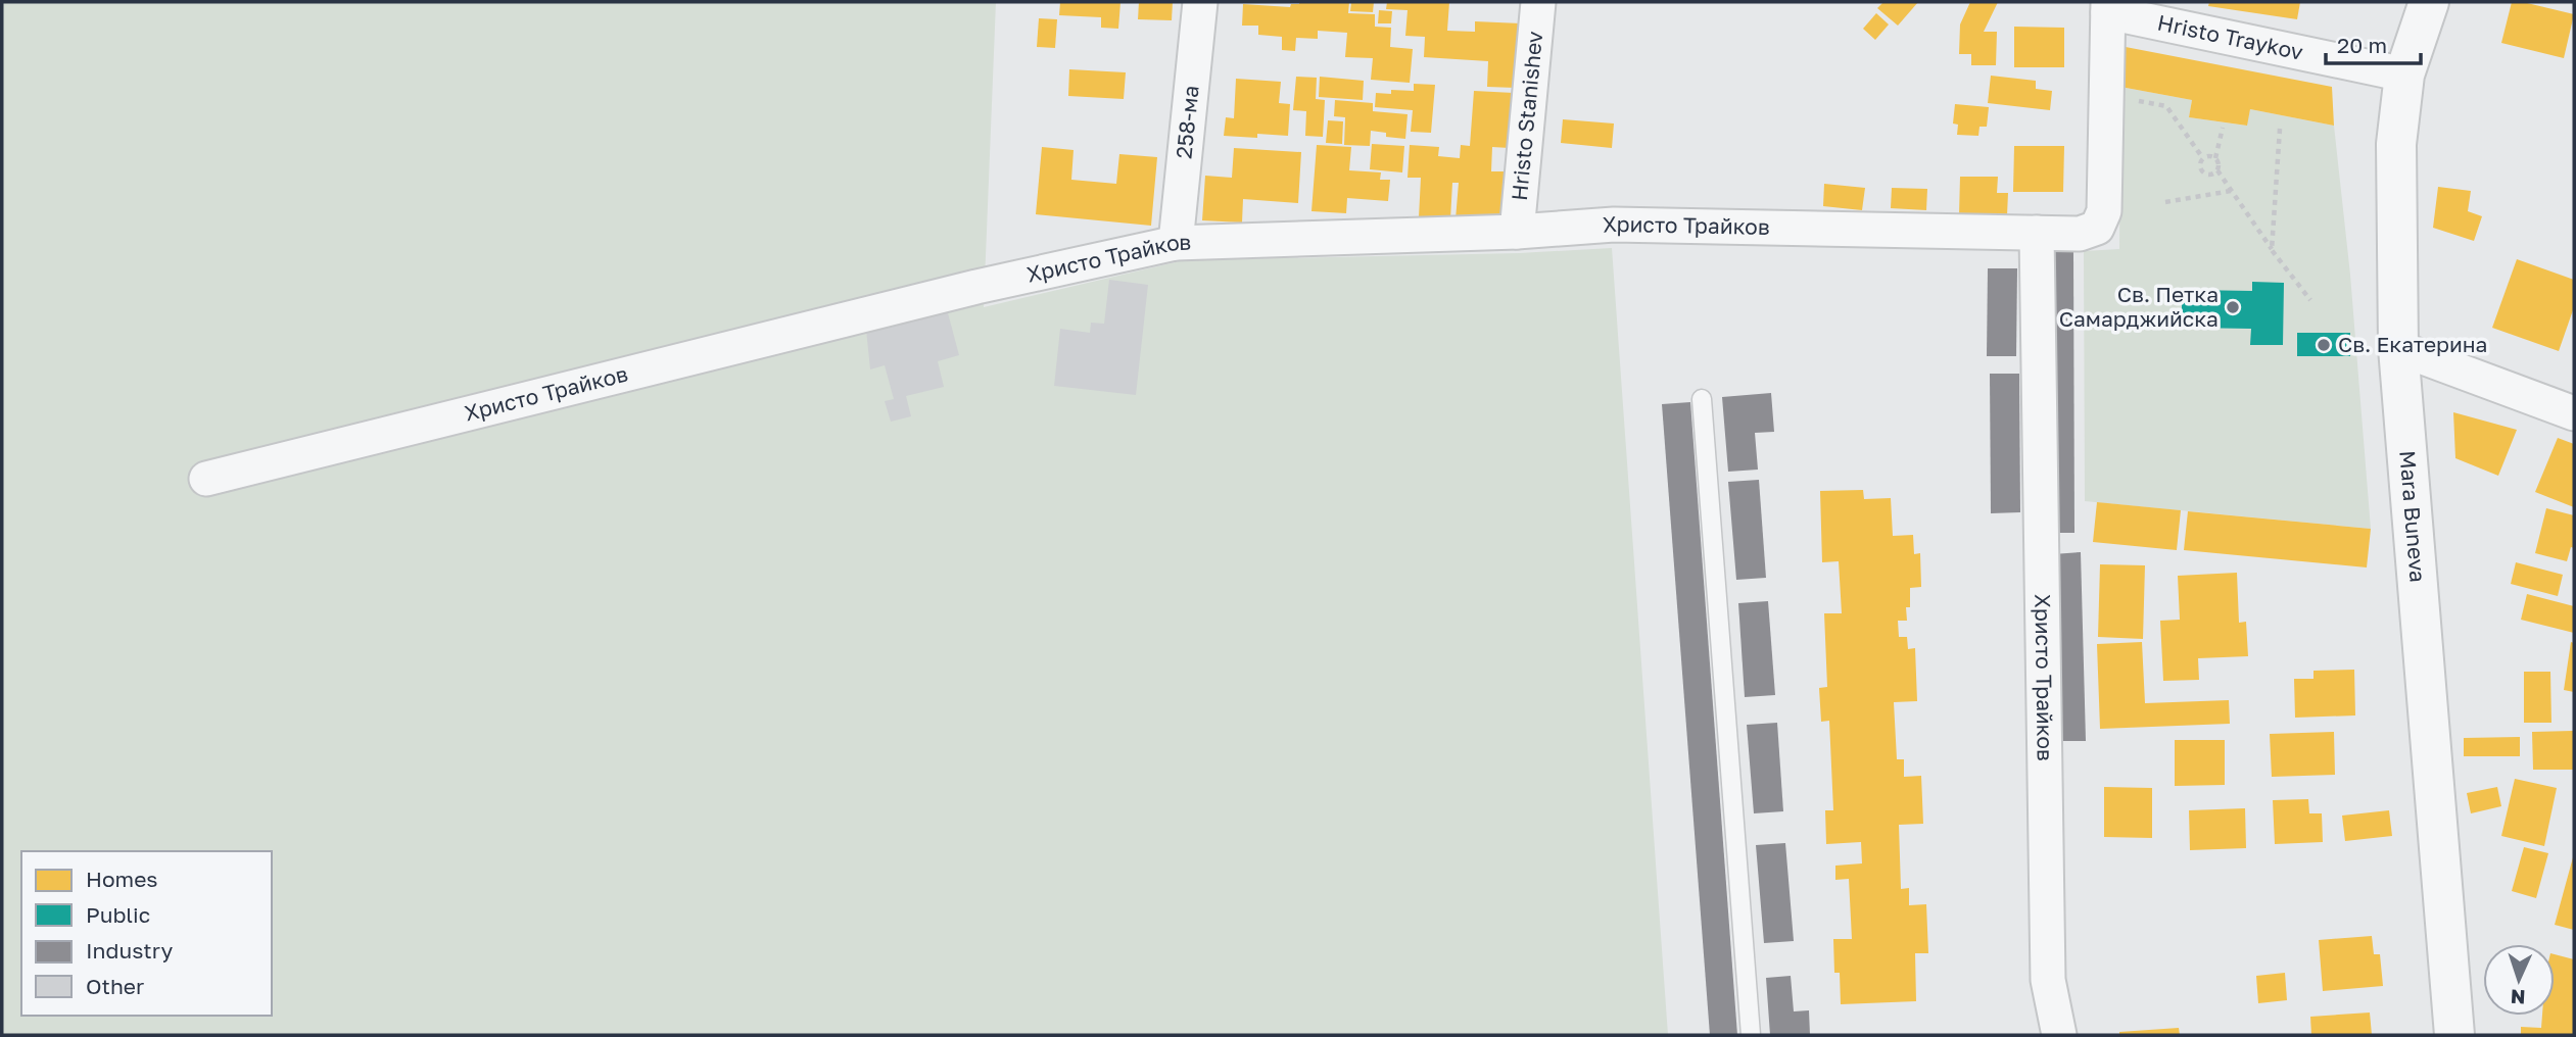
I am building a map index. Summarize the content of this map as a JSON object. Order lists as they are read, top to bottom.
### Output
{
  "streets": {
    "street": [
      "Hristo Traykov",
      "Hristo Stanishev",
      "258-ма",
      "Христо Трайков",
      "Mara Buneva"
    ]
  },
  "crossings": [
    ["Hristo Traykov", "Христо Трайков"],
    ["Hristo Traykov", "Mara Buneva"],
    ["Hristo Stanishev", "Христо Трайков"],
    ["258-ма", "Христо Трайков"]
  ],
  "places": ["Св. Петка Самарджийска", "Св. Екатерина"],
  "legend": [
    "Homes",
    "Public",
    "Industry",
    "Other"
  ],
  "scale_bar": "20 m",
  "north": "bottom"
}
